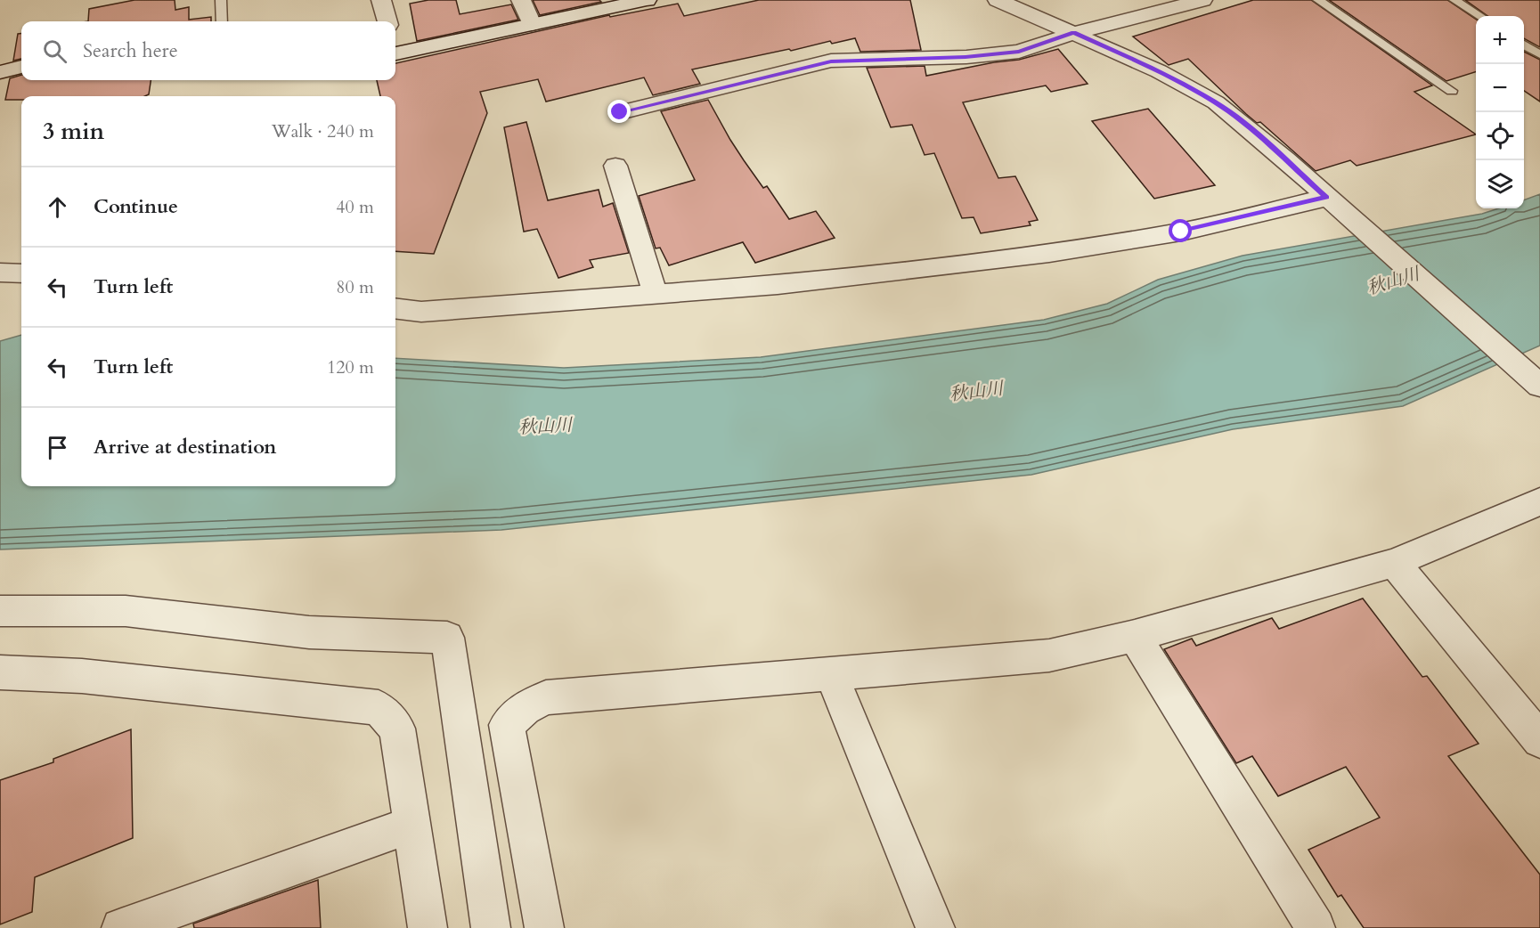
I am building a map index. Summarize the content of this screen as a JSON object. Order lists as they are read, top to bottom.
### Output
{
  "water": ["秋山川"],
  "page": {
    "map_buttons": ["+", "−"],
    "search": "Search here",
    "heading": ["3 min", "Walk · 240 m"],
    "list": [
      ["Continue", "40 m"],
      ["Turn left", "80 m"],
      ["Turn left", "120 m"],
      "Arrive at destination"
    ]
  }
}
